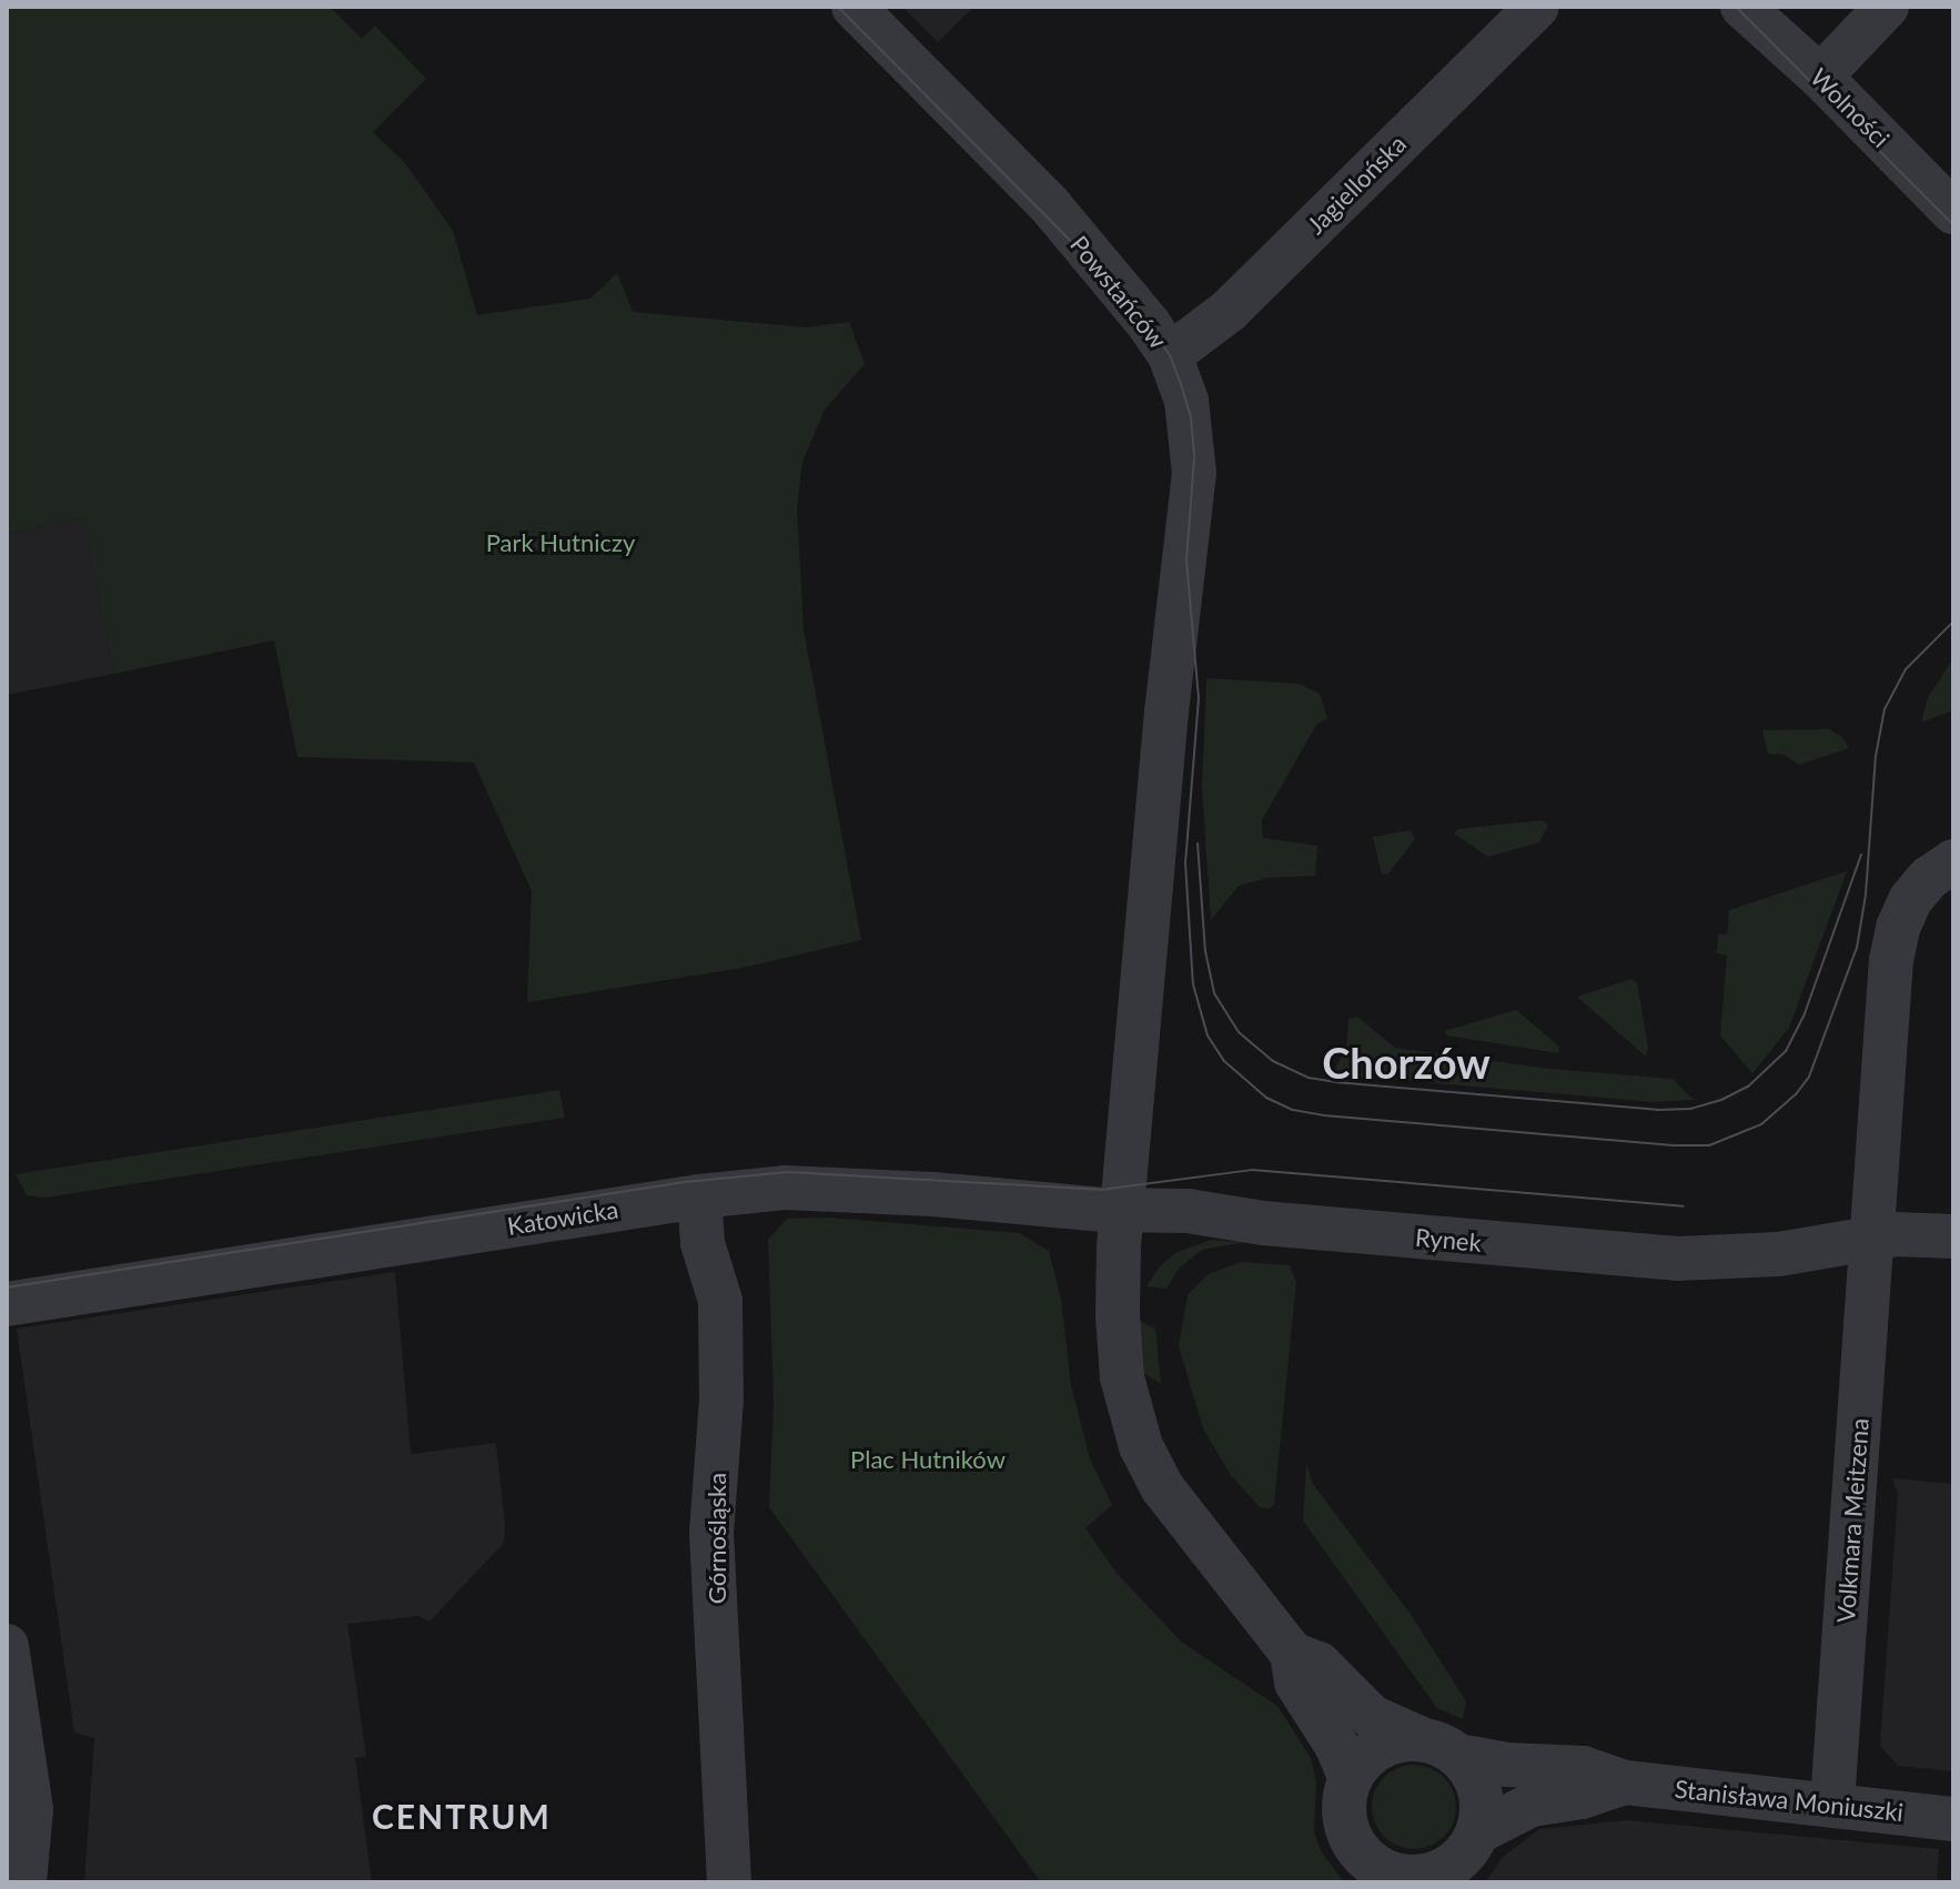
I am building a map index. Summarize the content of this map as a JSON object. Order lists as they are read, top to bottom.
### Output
{
  "streets": {
    "street": [
      "Wolności",
      "Jagiellońska",
      "Powstańców",
      "Katowicka",
      "Rynek",
      "Volkmara Meitzena",
      "Górnośląska",
      "Stanisława Moniuszki"
    ]
  },
  "crossings": [
    ["Jagiellońska", "Powstańców"],
    ["Powstańców", "Katowicka"],
    ["Powstańców", "Rynek"],
    ["Katowicka", "Rynek"],
    ["Katowicka", "Górnośląska"],
    ["Rynek", "Volkmara Meitzena"],
    ["Volkmara Meitzena", "Stanisława Moniuszki"]
  ],
  "districts": ["Chorzów", "CENTRUM"],
  "parks": ["Park Hutniczy", "Plac Hutników"]
}
